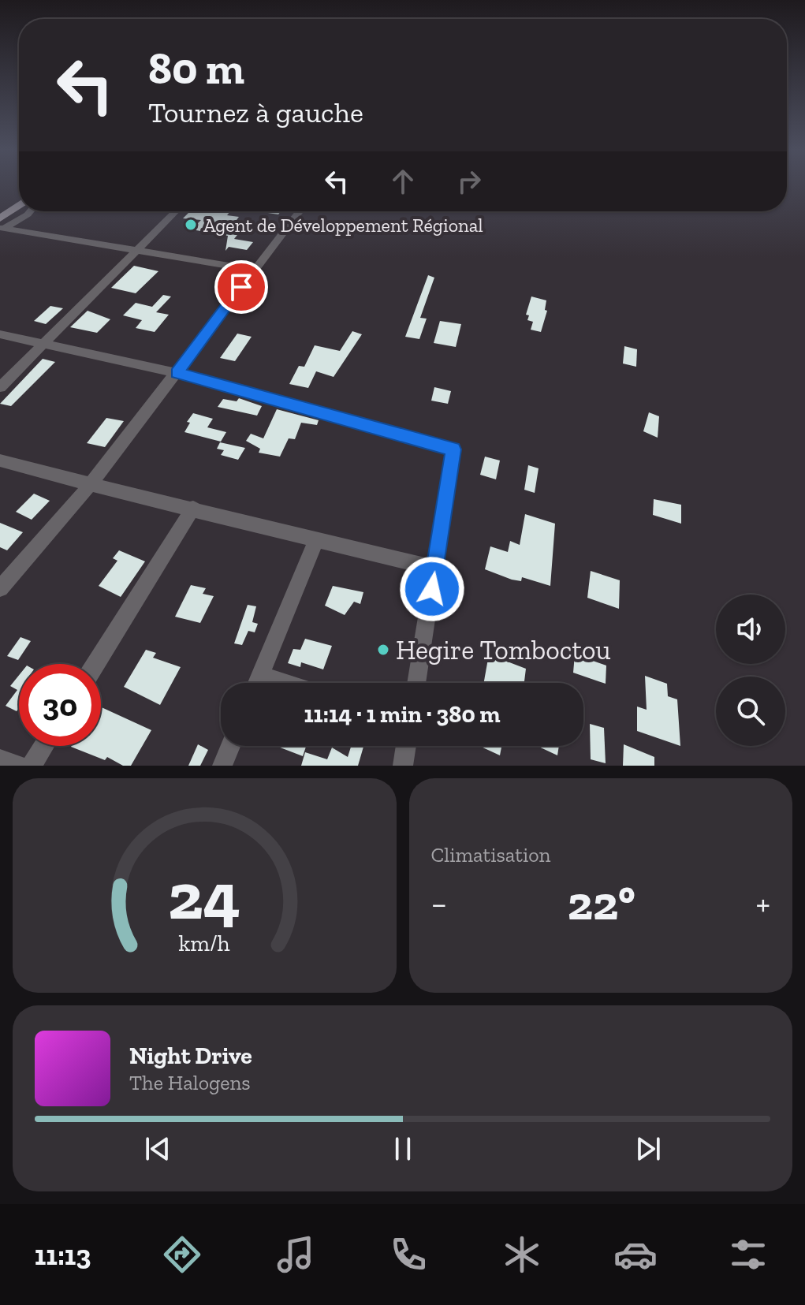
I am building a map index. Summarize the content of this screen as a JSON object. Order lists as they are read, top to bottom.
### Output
{
  "places": ["Agent de Développement Régional", "Hegire Tomboctou"],
  "page": {
    "turn": ["80 m", "Tournez à gauche"],
    "limit": "30",
    "trip": "11:14 · 1 min · 380 m",
    "tile": "Climatisation",
    "heat": ["−", "22°", "+"],
    "song": ["Night Drive", "The Halogens"],
    "tabs": "11:13",
    "gauge": ["24", "km/h"]
  }
}
